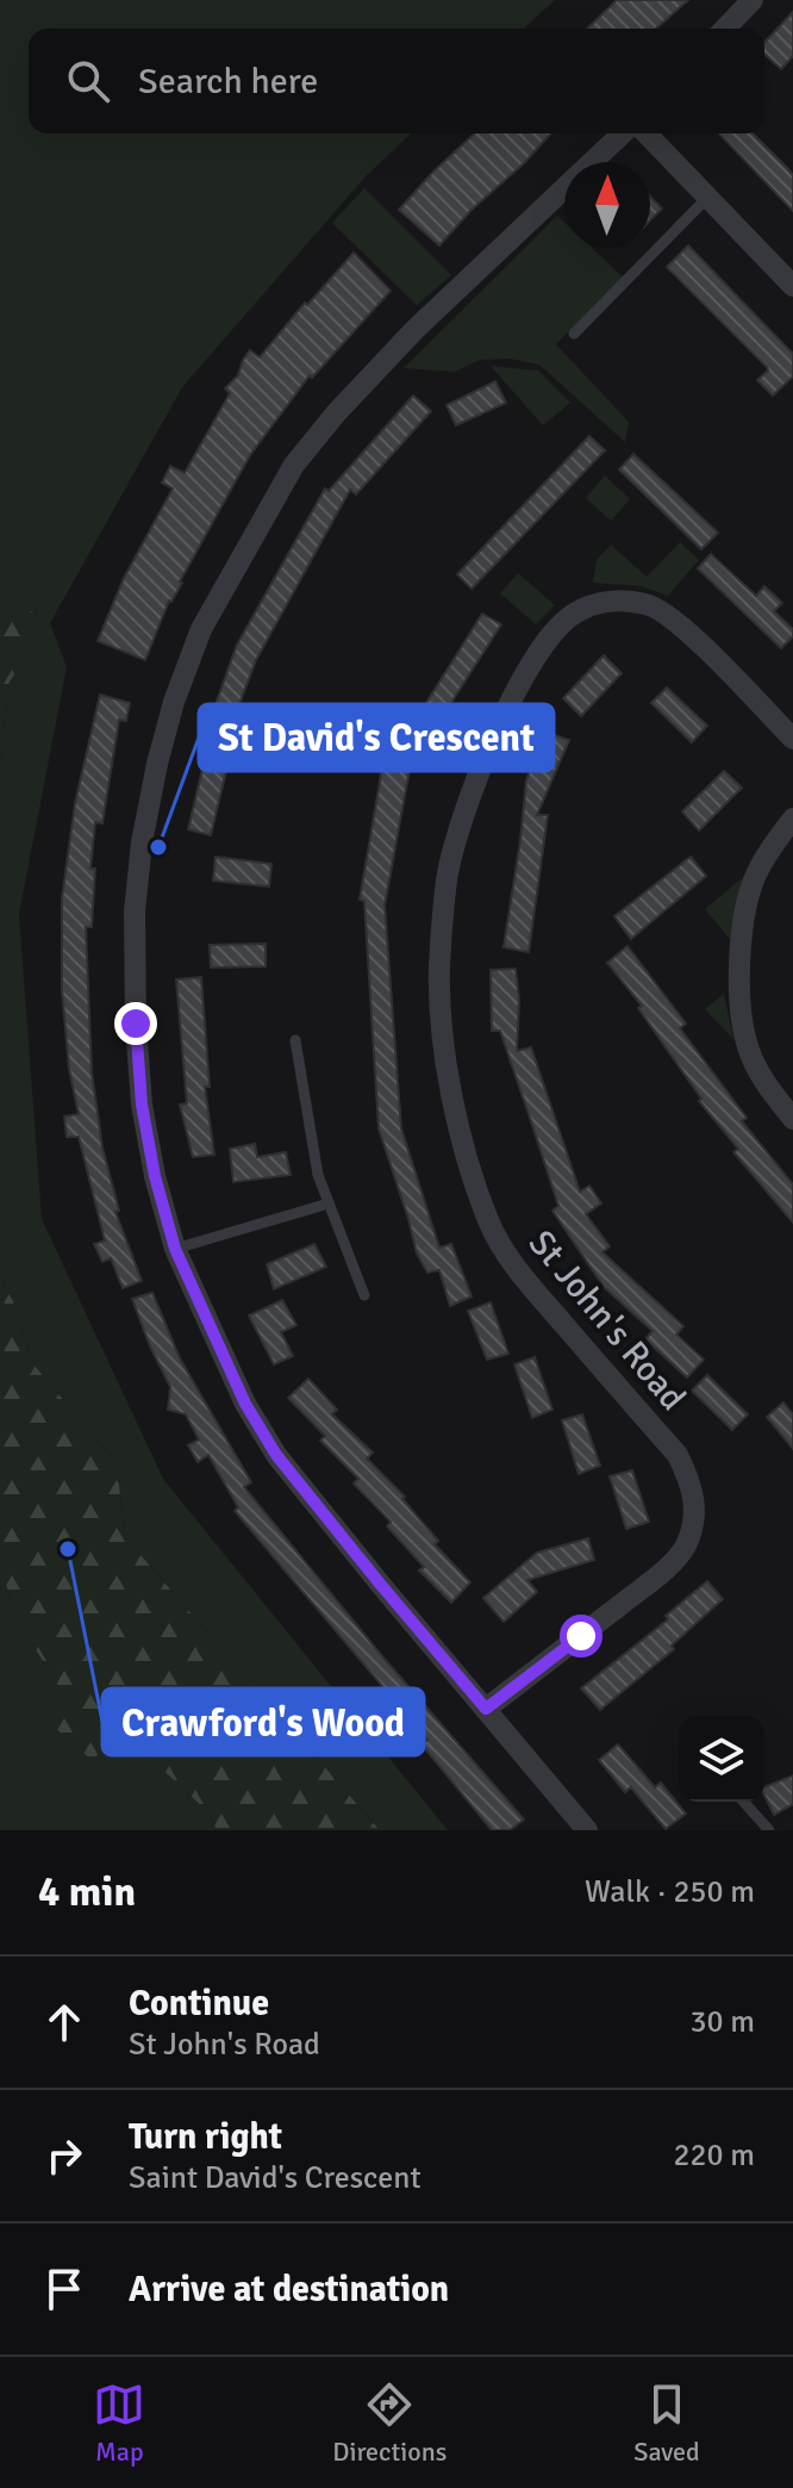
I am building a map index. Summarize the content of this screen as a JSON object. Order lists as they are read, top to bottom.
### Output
{
  "streets": {
    "street": ["St John's Road"]
  },
  "places": ["St David's Crescent", "Crawford's Wood"],
  "north": "top",
  "page": {
    "search": "Search here",
    "heading": ["4 min", "Walk · 250 m"],
    "list": [
      ["Continue", "St John's Road", "30 m"],
      ["Turn right", "Saint David's Crescent", "220 m"],
      "Arrive at destination"
    ],
    "nav": ["Map", "Directions", "Saved"]
  }
}
